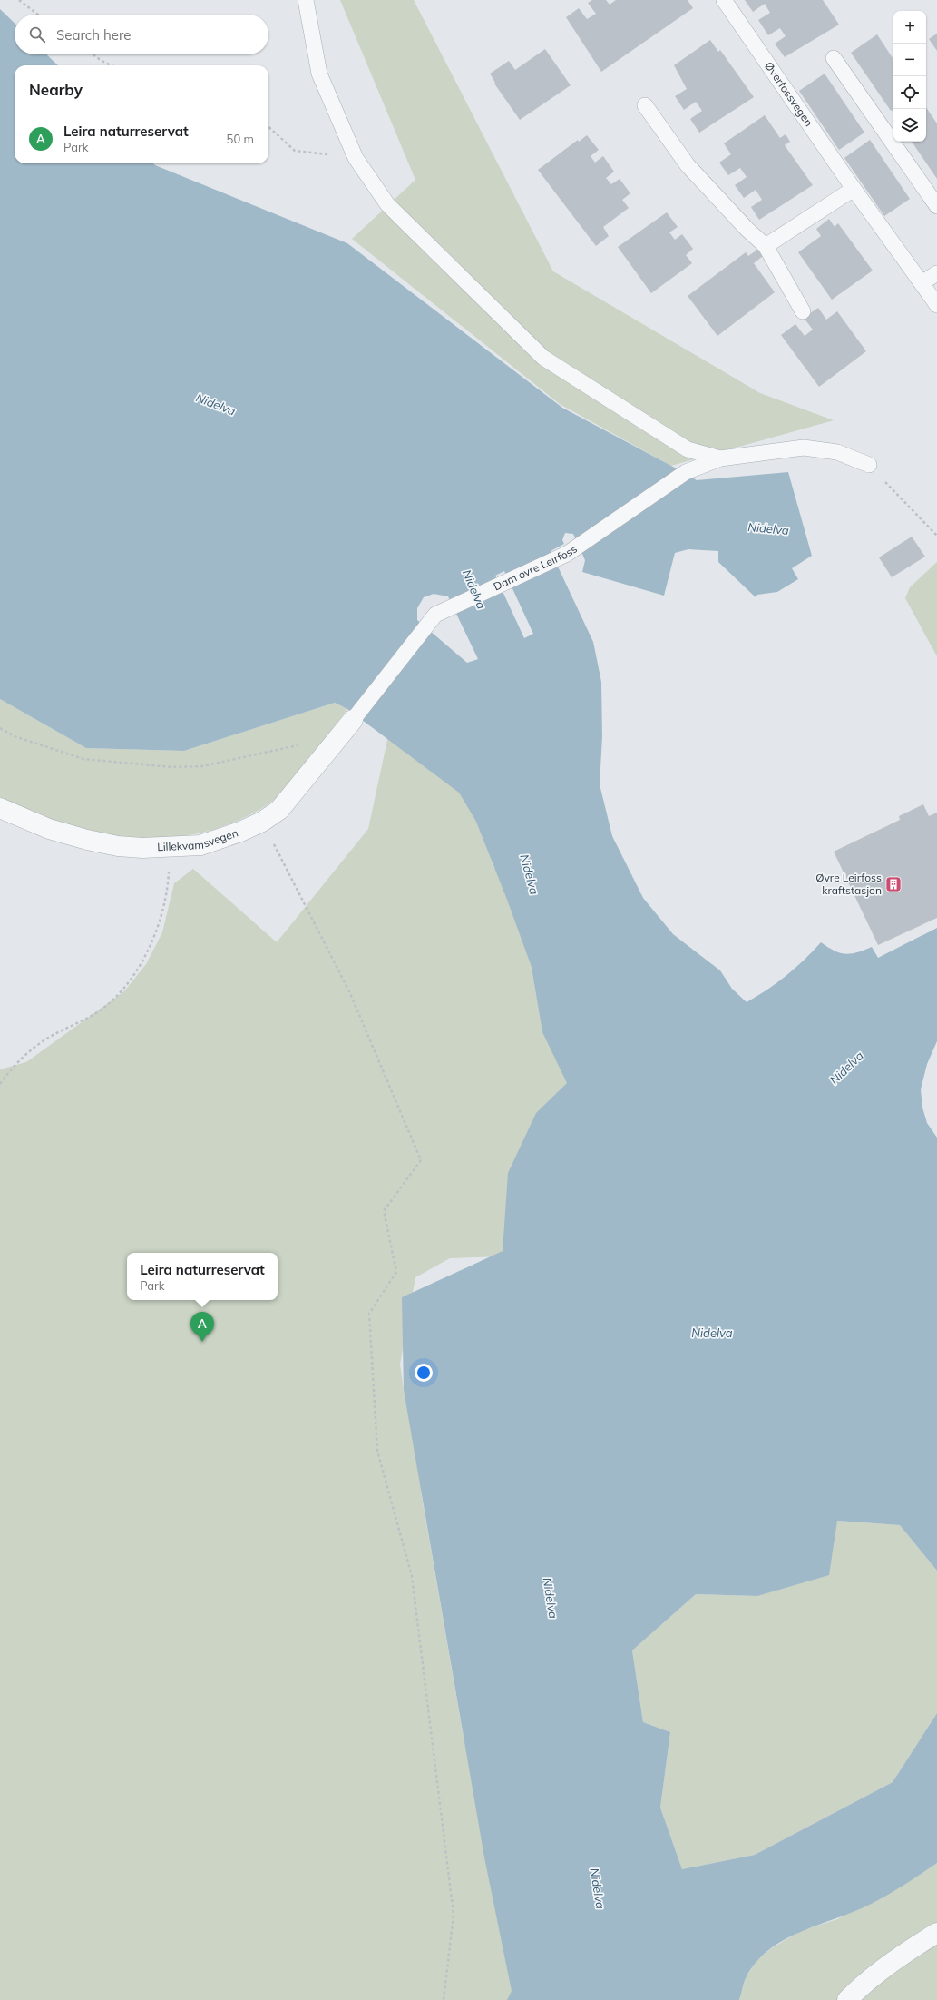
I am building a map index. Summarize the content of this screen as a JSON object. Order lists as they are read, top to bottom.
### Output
{
  "streets": {
    "street": ["Lillekvamsvegen"],
    "lane": ["Øverfossvegen", "Dam øvre Leirfoss"]
  },
  "crossings": [
    ["Dam øvre Leirfoss", "Lillekvamsvegen"]
  ],
  "water": ["Nidelva"],
  "places": {
    "building": ["Øvre Leirfoss kraftstasjon"]
  },
  "page": {
    "map_buttons": ["+", "−"],
    "search": "Search here",
    "heading": "Nearby",
    "list": [
      {
        "mark": "A",
        "name": "Leira naturreservat",
        "note": "Park",
        "value": "50 m"
      }
    ],
    "popup": ["Leira naturreservat", "Park"],
    "pins": "A"
  }
}
